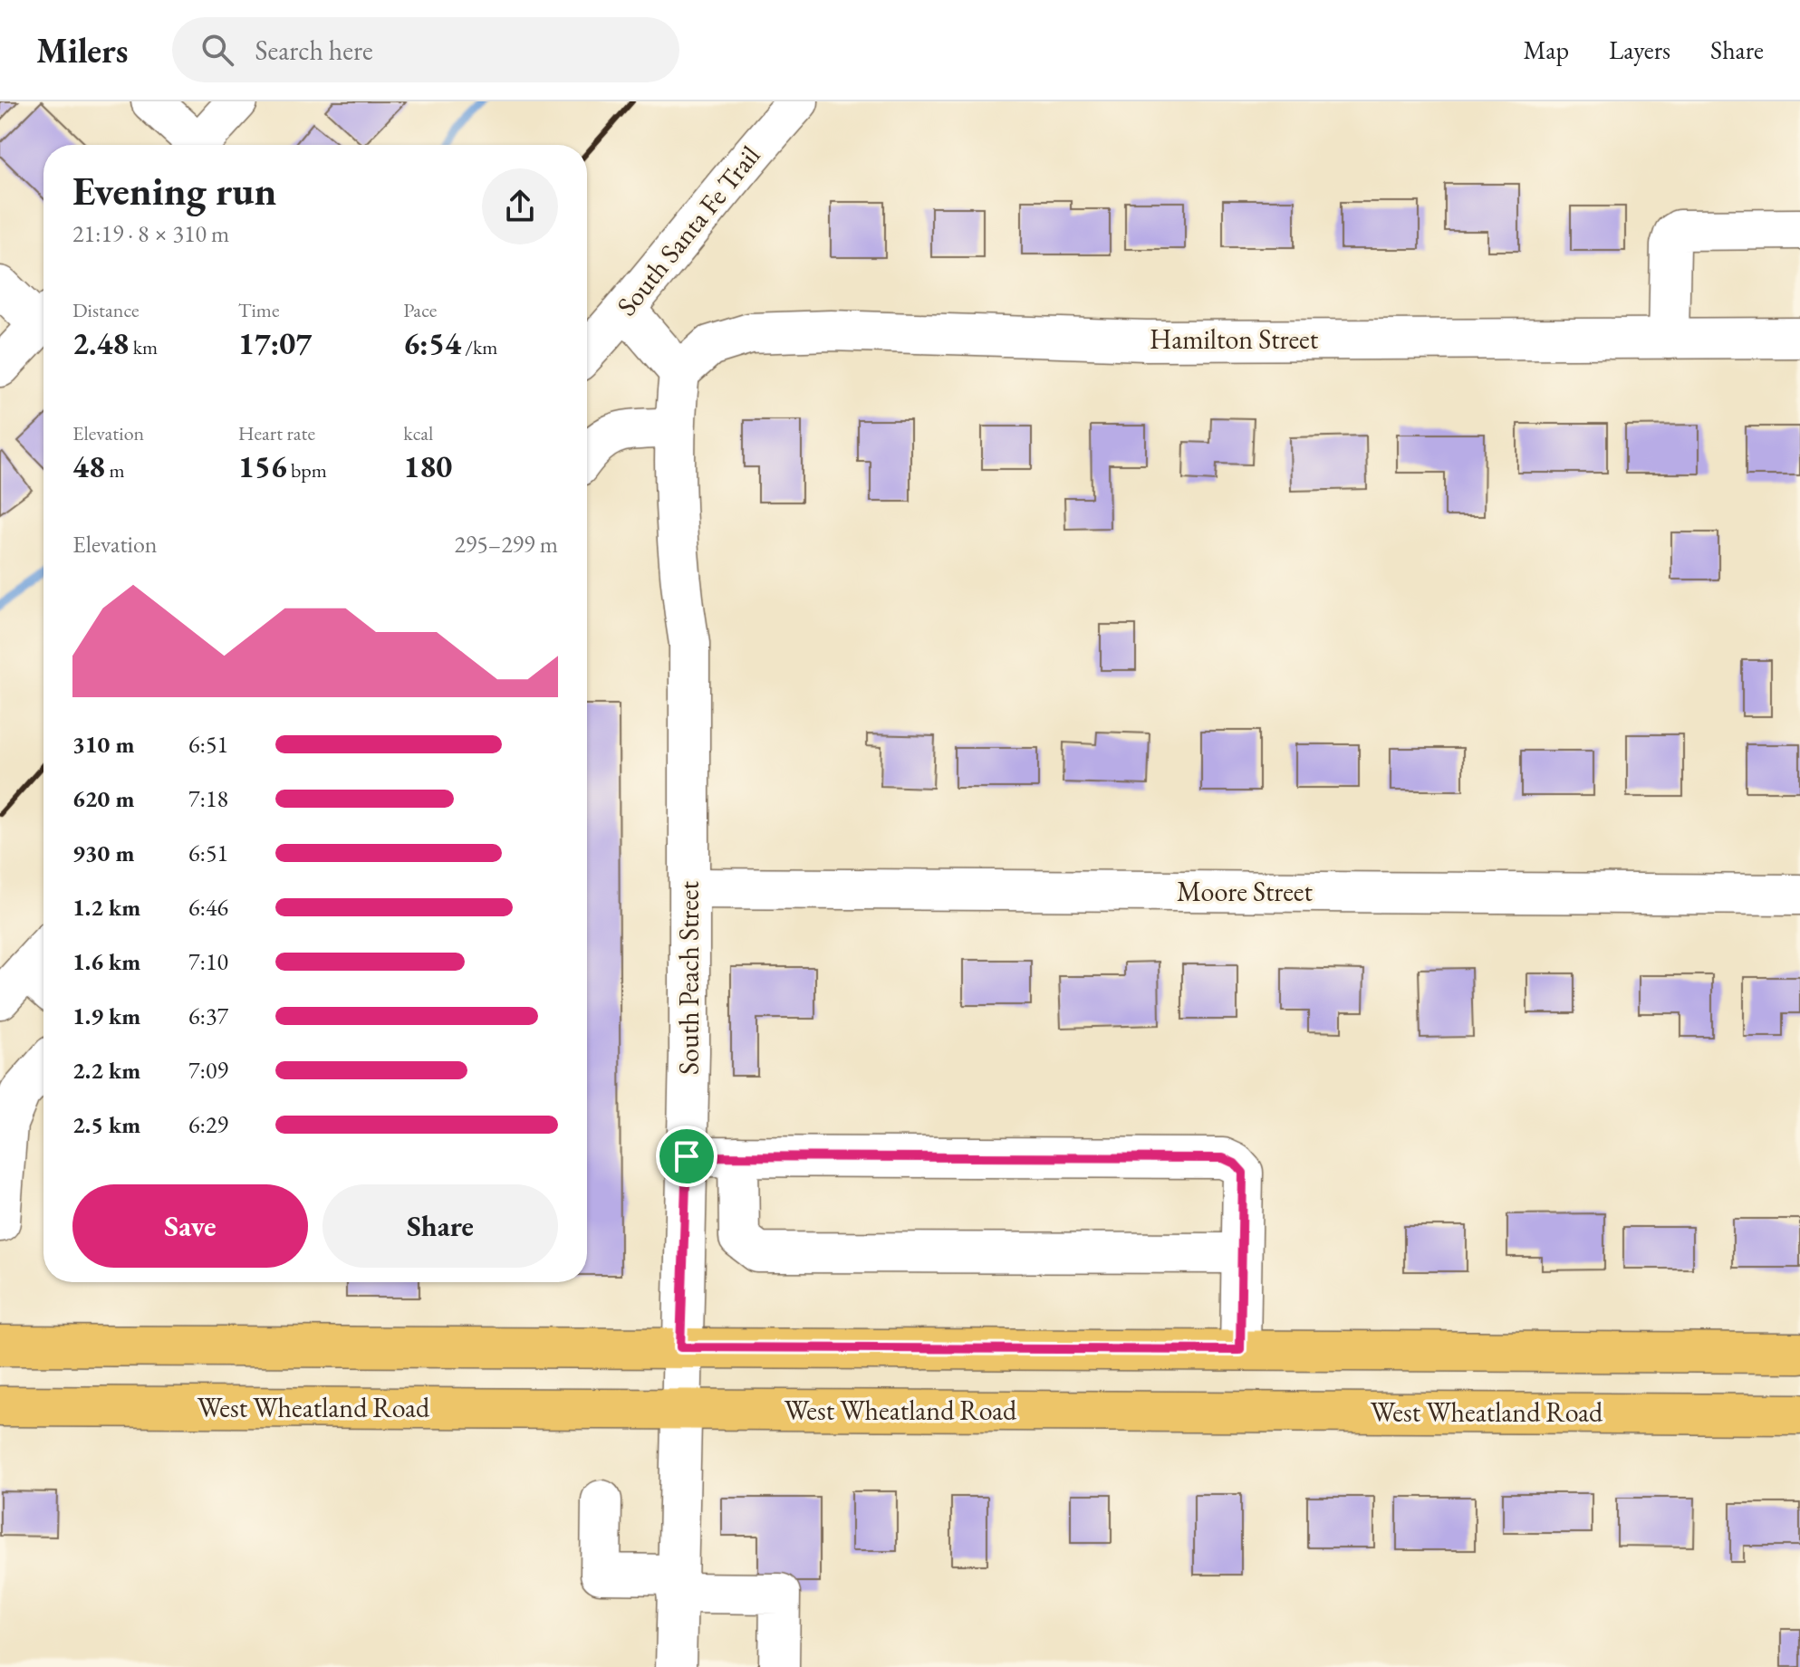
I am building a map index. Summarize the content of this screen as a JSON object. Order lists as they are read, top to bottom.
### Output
{
  "streets": {
    "main road": ["West Wheatland Road"],
    "street": [
      "South Santa Fe Trail",
      "Hamilton Street",
      "Moore Street",
      "South Peach Street"
    ]
  },
  "crossings": [
    ["Hamilton Street", "South Peach Street"],
    ["Moore Street", "South Peach Street"],
    ["South Peach Street", "West Wheatland Road"]
  ],
  "page": {
    "header": "Milers",
    "search": "Search here",
    "nav": ["Map", "Layers", "Share"],
    "heading": ["Evening run", "21:19 · 8 × 310 m"],
    "stats": [
      ["Distance", "2.48 km"],
      ["Time", "17:07"],
      ["Pace", "6:54 /km"],
      ["Elevation", "48 m"],
      ["Heart rate", "156 bpm"],
      ["kcal", "180"]
    ],
    "chart": ["Elevation", "295–299 m"],
    "list": [
      {
        "name": "310 m",
        "note": "6:51"
      },
      {
        "name": "620 m",
        "note": "7:18"
      },
      {
        "name": "930 m",
        "note": "6:51"
      },
      {
        "name": "1.2 km",
        "note": "6:46"
      },
      {
        "name": "1.6 km",
        "note": "7:10"
      },
      {
        "name": "1.9 km",
        "note": "6:37"
      },
      {
        "name": "2.2 km",
        "note": "7:09"
      },
      {
        "name": "2.5 km",
        "note": "6:29"
      }
    ],
    "buttons": ["Save", "Share"]
  }
}
